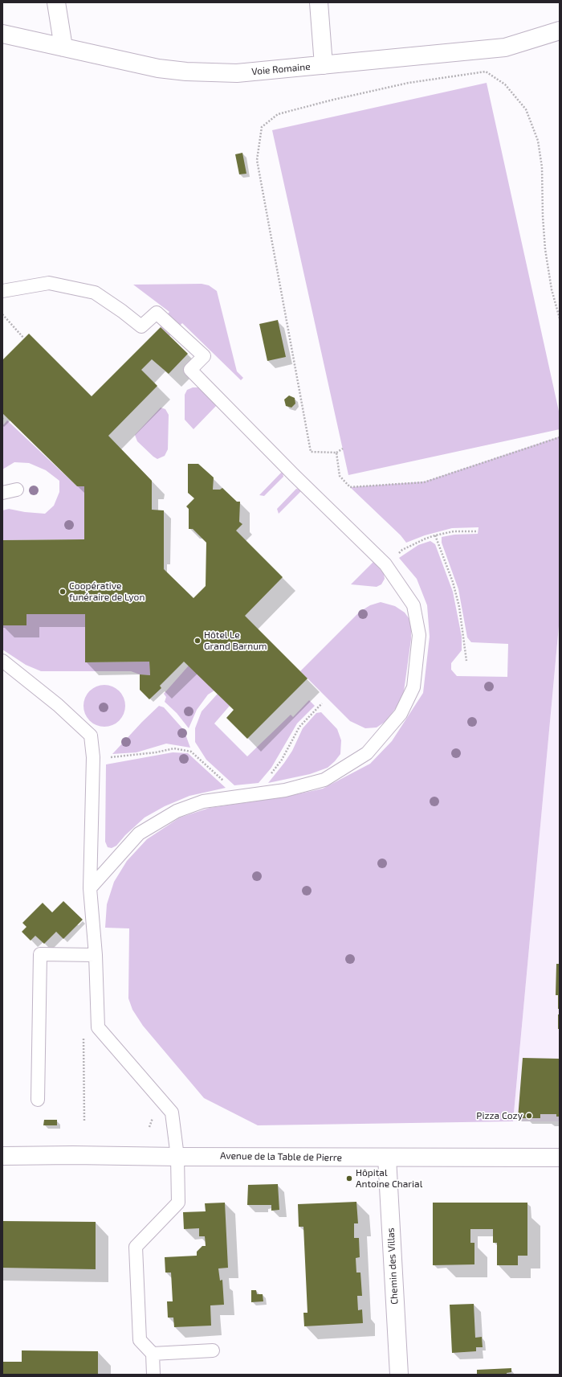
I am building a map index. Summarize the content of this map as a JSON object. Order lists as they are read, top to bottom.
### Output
{
  "streets": {
    "street": ["Voie Romaine", "Avenue de la Table de Pierre", "Chemin des Villas"]
  },
  "crossings": [
    ["Avenue de la Table de Pierre", "Chemin des Villas"]
  ],
  "places": [
    "Coopérative funéraire de Lyon",
    "Hôtel Le Grand Barnum",
    "Pizza Cozy",
    "Hôpital Antoine Charial"
  ]
}
